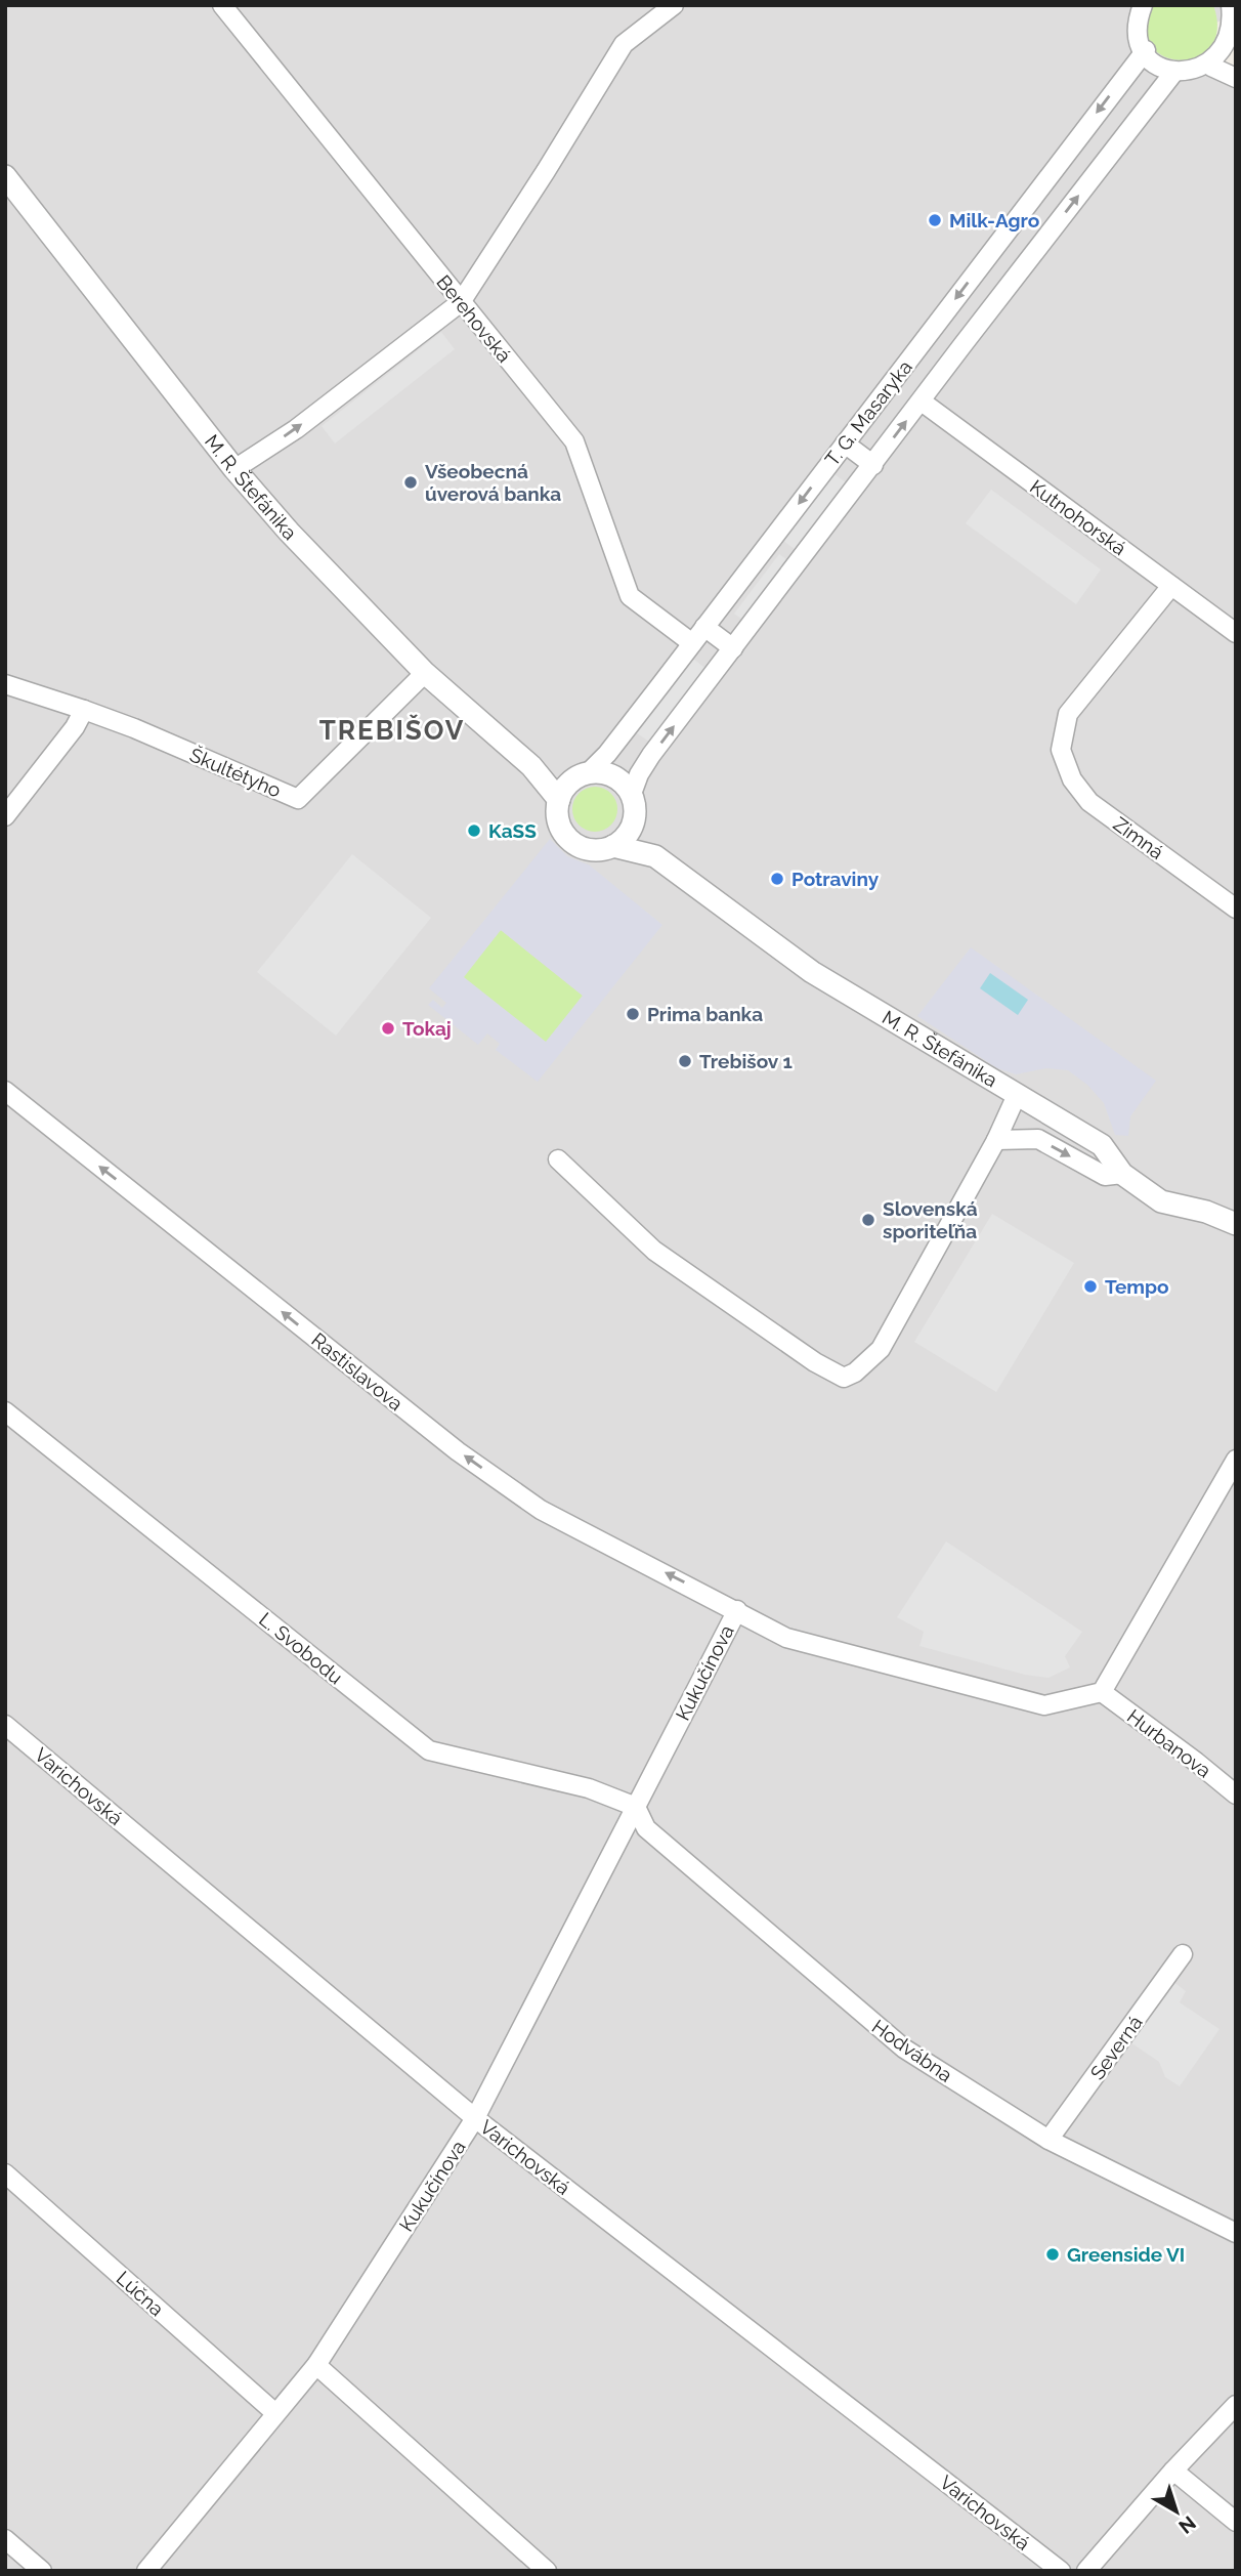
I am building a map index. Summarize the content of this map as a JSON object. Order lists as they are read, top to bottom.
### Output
{
  "streets": {
    "street": [
      "Berehovská",
      "T. G. Masaryka",
      "M. R. Štefánika",
      "Kutnohorská",
      "Škultétyho",
      "Zimná",
      "Rastislavova",
      "L. Svobodu",
      "Kukučínova",
      "Hurbanova",
      "Varichovská",
      "Severná",
      "Hodvábna",
      "Lúčna"
    ]
  },
  "crossings": [
    ["Berehovská", "T. G. Masaryka"],
    ["T. G. Masaryka", "M. R. Štefánika"],
    ["T. G. Masaryka", "Kutnohorská"],
    ["M. R. Štefánika", "Škultétyho"],
    ["Kutnohorská", "Zimná"],
    ["Rastislavova", "Kukučínova"],
    ["Rastislavova", "Hurbanova"],
    ["L. Svobodu", "Kukučínova"],
    ["L. Svobodu", "Hodvábna"],
    ["Kukučínova", "Varichovská"],
    ["Kukučínova", "Hodvábna"],
    ["Kukučínova", "Lúčna"],
    ["Severná", "Hodvábna"]
  ],
  "one_way": ["Rastislavova"],
  "districts": ["TREBIŠOV"],
  "places": [
    "Milk-Agro",
    "Všeobecná úverová banka",
    "KaSS",
    "Potraviny",
    "Prima banka",
    "Tokaj",
    "Trebišov 1",
    "Slovenská sporiteľňa",
    "Tempo",
    "Greenside VI"
  ],
  "north": "bottom right"
}
